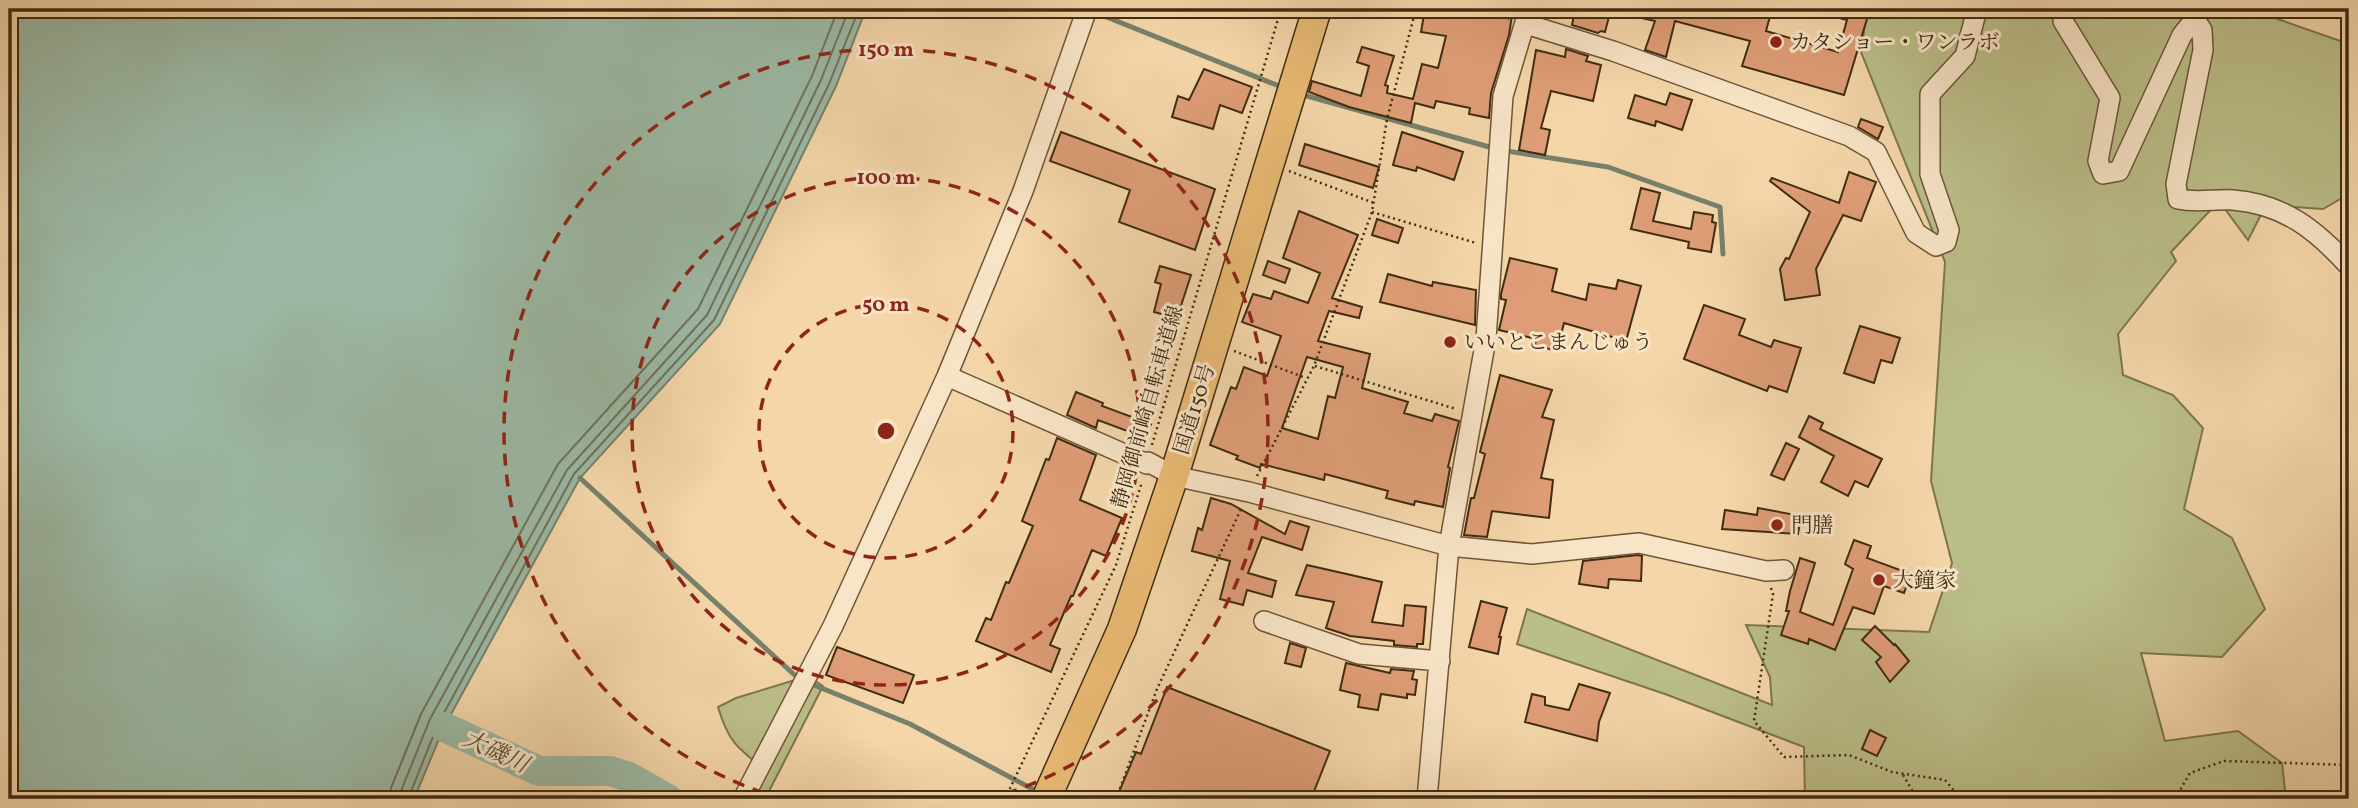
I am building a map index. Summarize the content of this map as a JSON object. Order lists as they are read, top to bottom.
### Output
{
  "streets": {
    "highway": ["国道150号"],
    "path": ["静岡御前崎自転車道線"]
  },
  "water": ["大磯川"],
  "places": [
    "カタショー・ワンラボ",
    "いいとこまんじゅう",
    "門膳",
    "大鐘家"
  ],
  "rings": ["150 m", "100 m", "50 m"]
}
